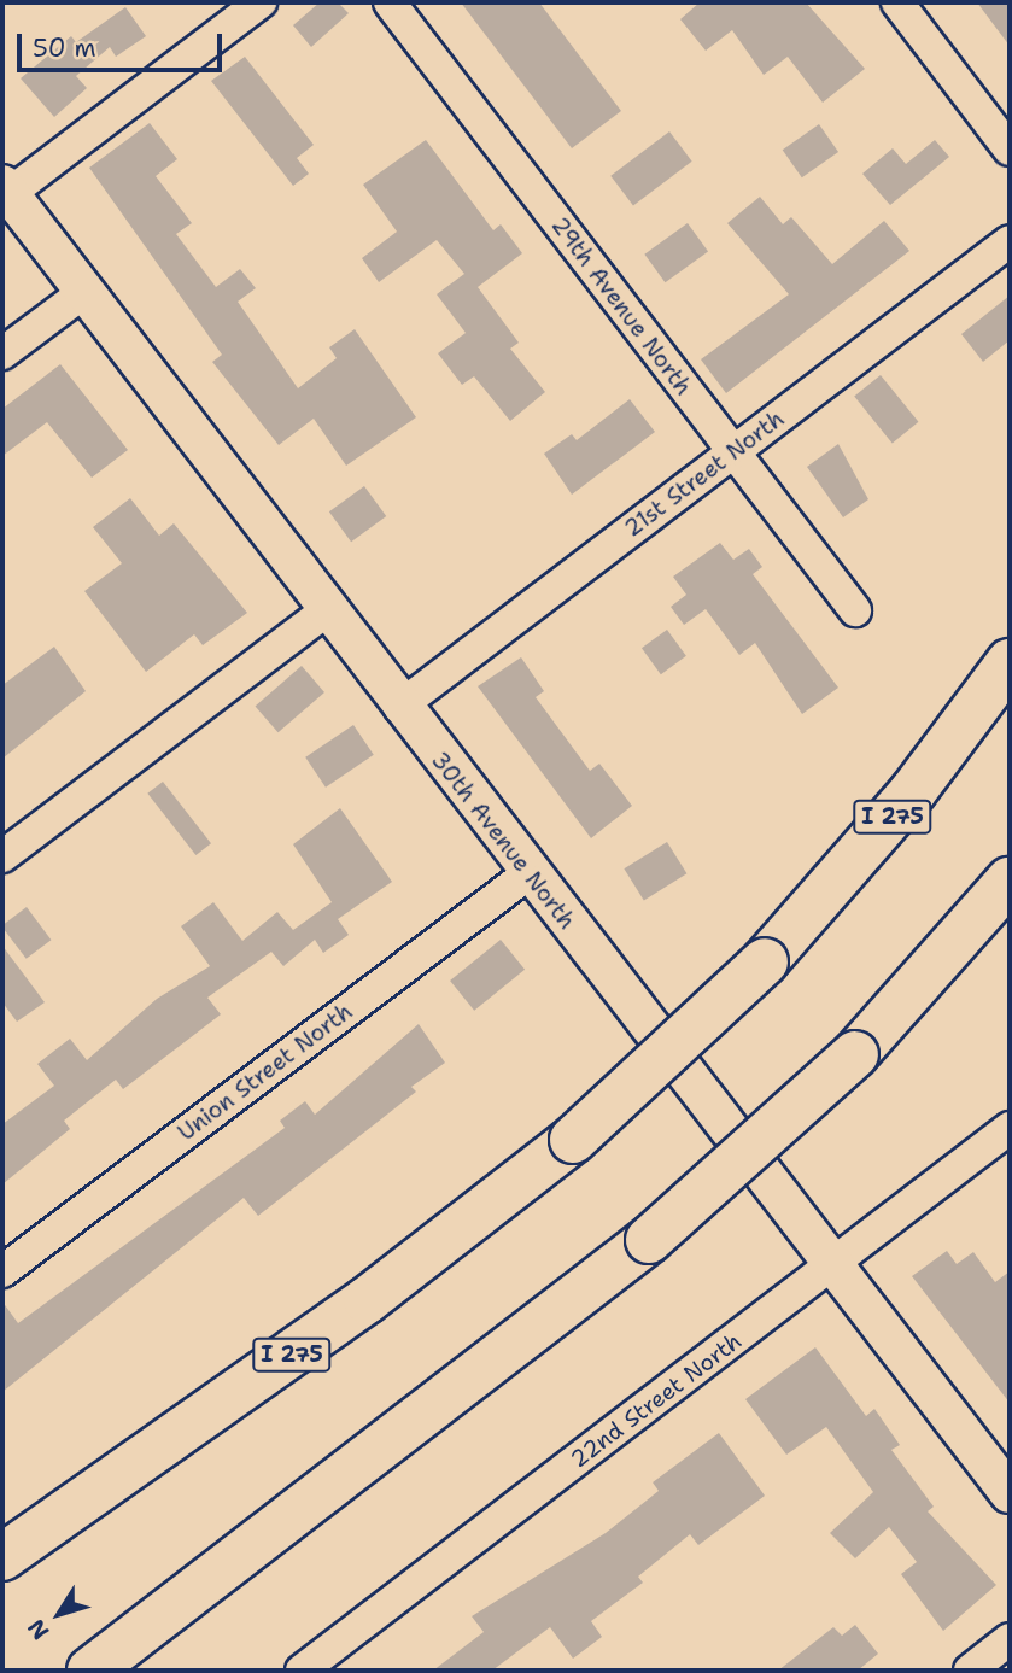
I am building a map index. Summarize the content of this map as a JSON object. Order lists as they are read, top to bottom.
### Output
{
  "streets": {
    "highway": ["I 275"],
    "street": [
      "29th Avenue North",
      "21st Street North",
      "30th Avenue North",
      "Union Street North",
      "22nd Street North"
    ]
  },
  "crossings": [
    ["29th Avenue North", "21st Street North"],
    ["21st Street North", "30th Avenue North"],
    ["30th Avenue North", "Union Street North"],
    ["30th Avenue North", "22nd Street North"]
  ],
  "scale_bar": "50 m",
  "north": "bottom left"
}
